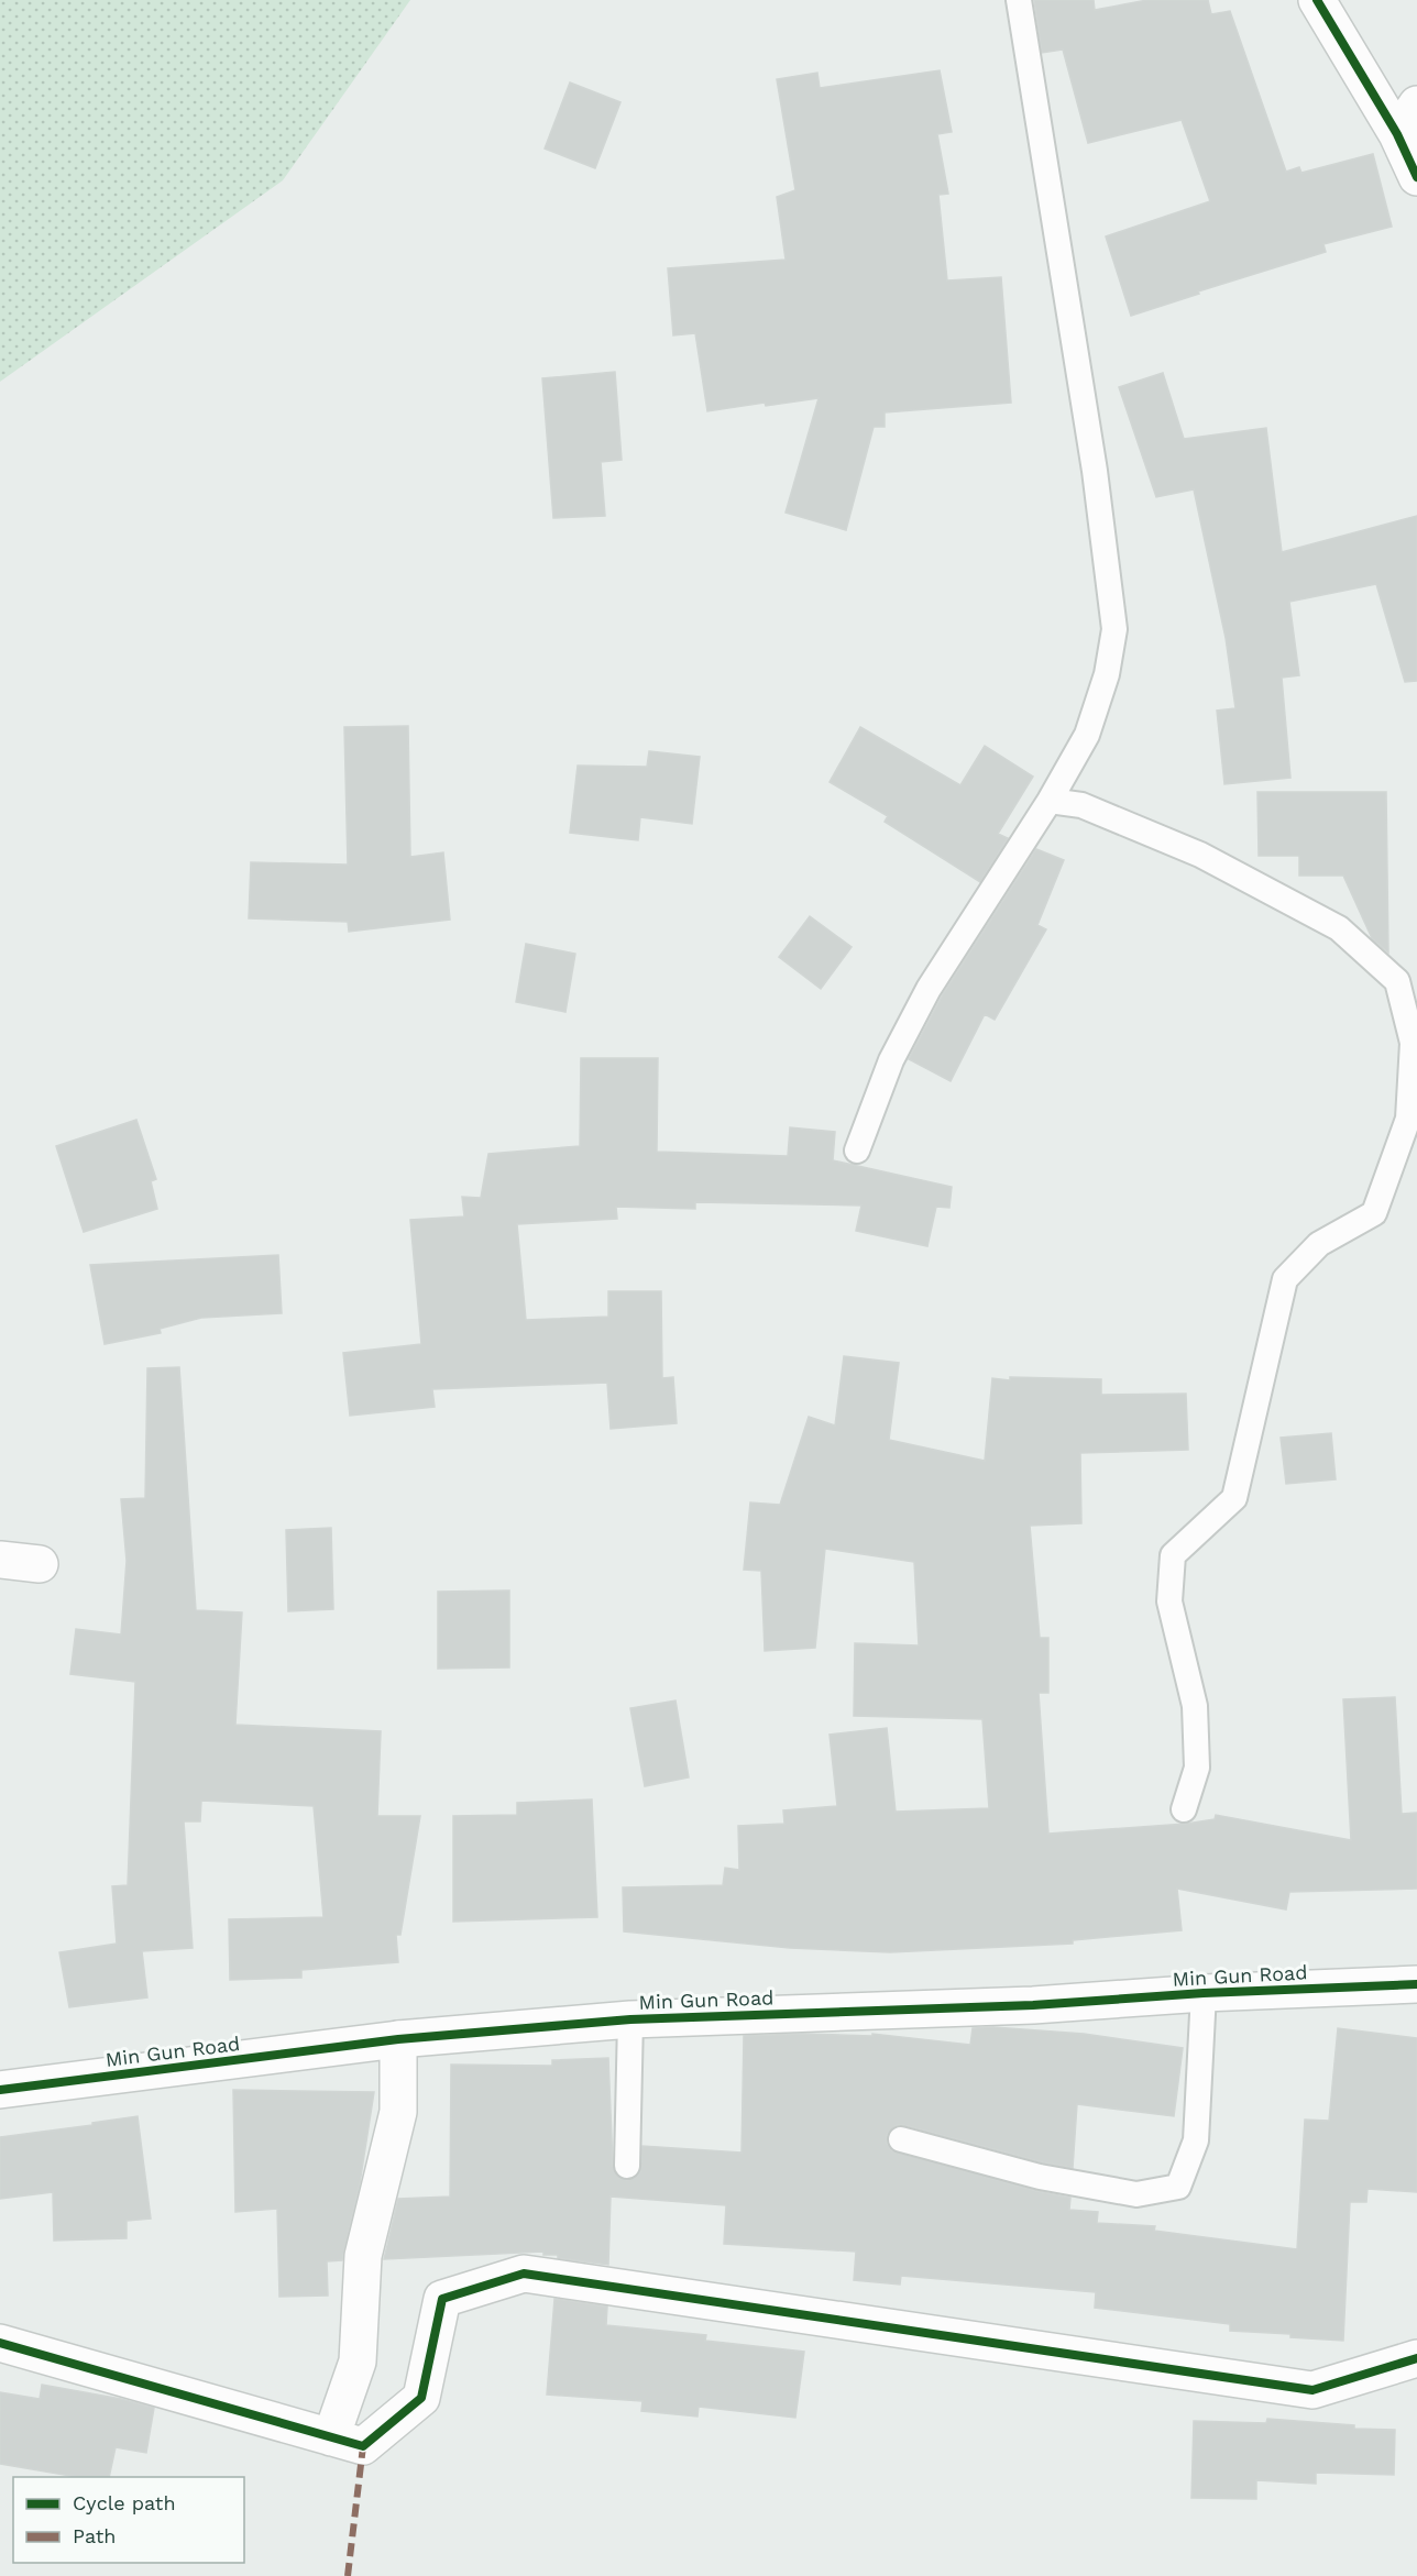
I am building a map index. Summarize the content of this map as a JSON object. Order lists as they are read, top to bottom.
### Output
{
  "streets": {
    "street": ["Min Gun Road"]
  },
  "legend": ["Cycle path", "Path"]
}
